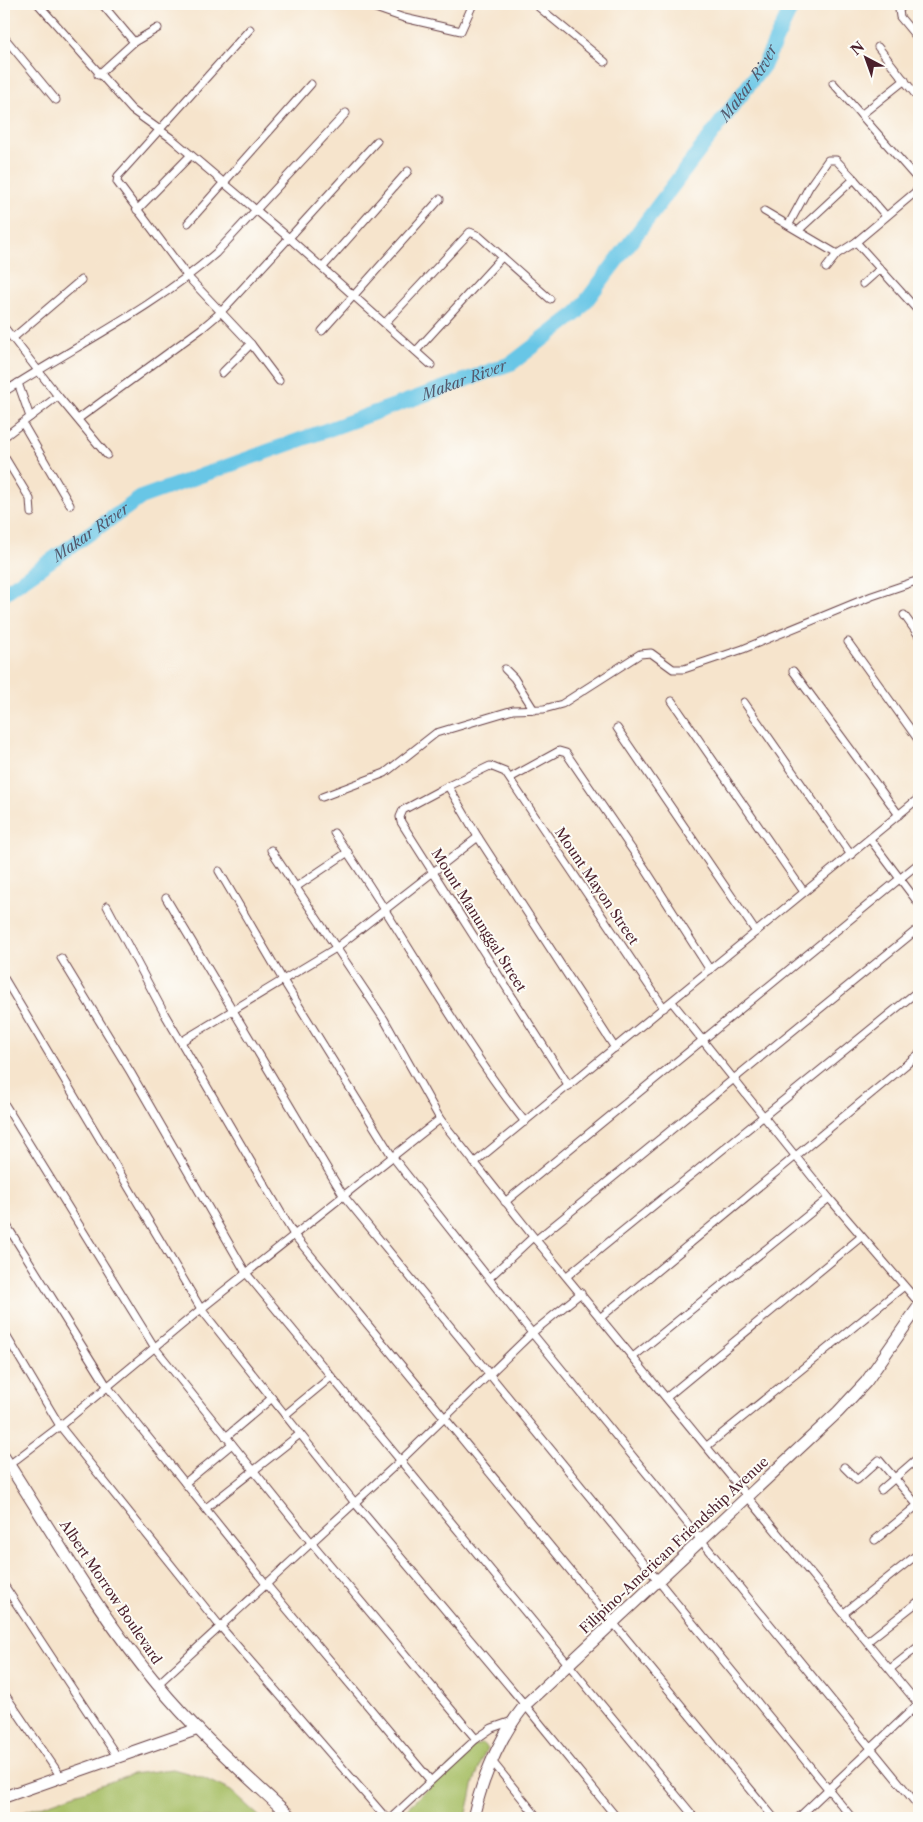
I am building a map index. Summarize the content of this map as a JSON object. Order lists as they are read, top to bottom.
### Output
{
  "streets": {
    "main road": ["Filipino-American Friendship Avenue", "Albert Morrow Boulevard"],
    "street": ["Mount Mayon Street", "Mount Manunggal Street"]
  },
  "water": ["Makar River"],
  "north": "top left"
}
